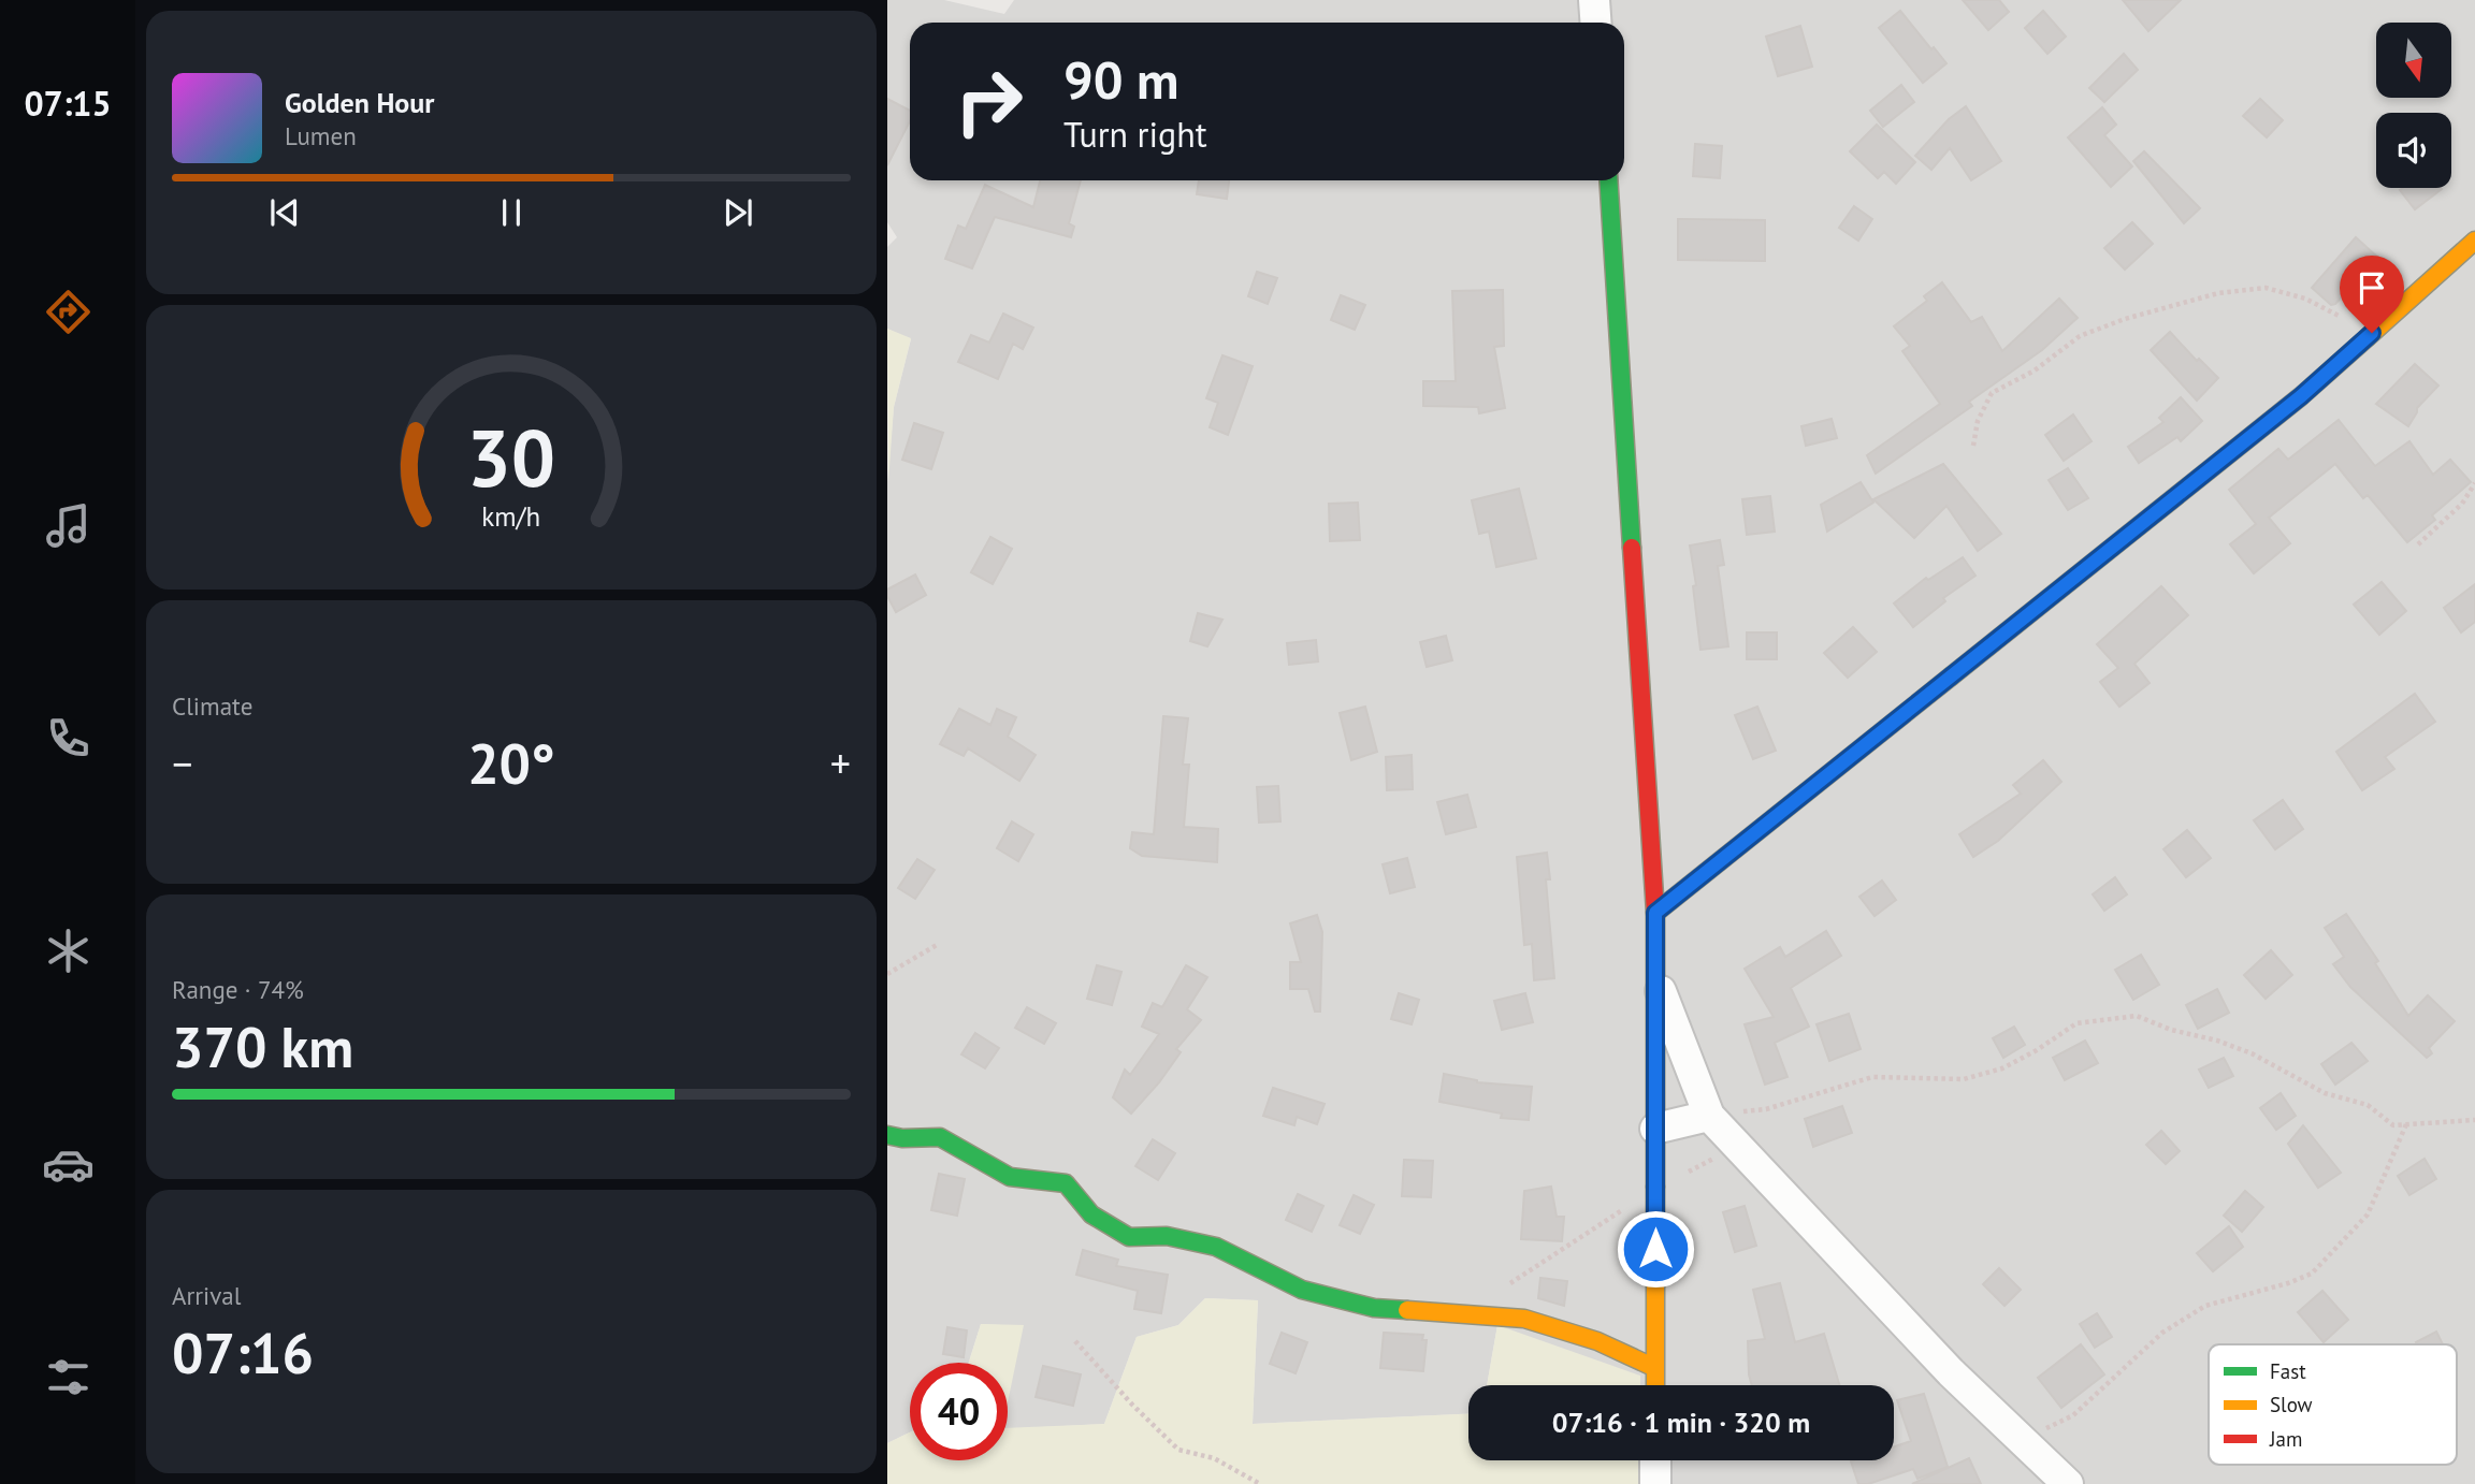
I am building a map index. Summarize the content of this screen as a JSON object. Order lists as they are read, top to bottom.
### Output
{
  "legend": ["Fast", "Slow", "Jam"],
  "north": "bottom",
  "page": {
    "tabs": "07:15",
    "turn": ["90 m", "Turn right"],
    "song": ["Golden Hour", "Lumen"],
    "tile": [
      "Climate",
      ["Range · 74%", "370 km"],
      ["Arrival", "07:16"]
    ],
    "heat": ["−", "20°", "+"],
    "limit": "40",
    "trip": "07:16 · 1 min · 320 m",
    "gauge": ["30", "km/h"]
  }
}
